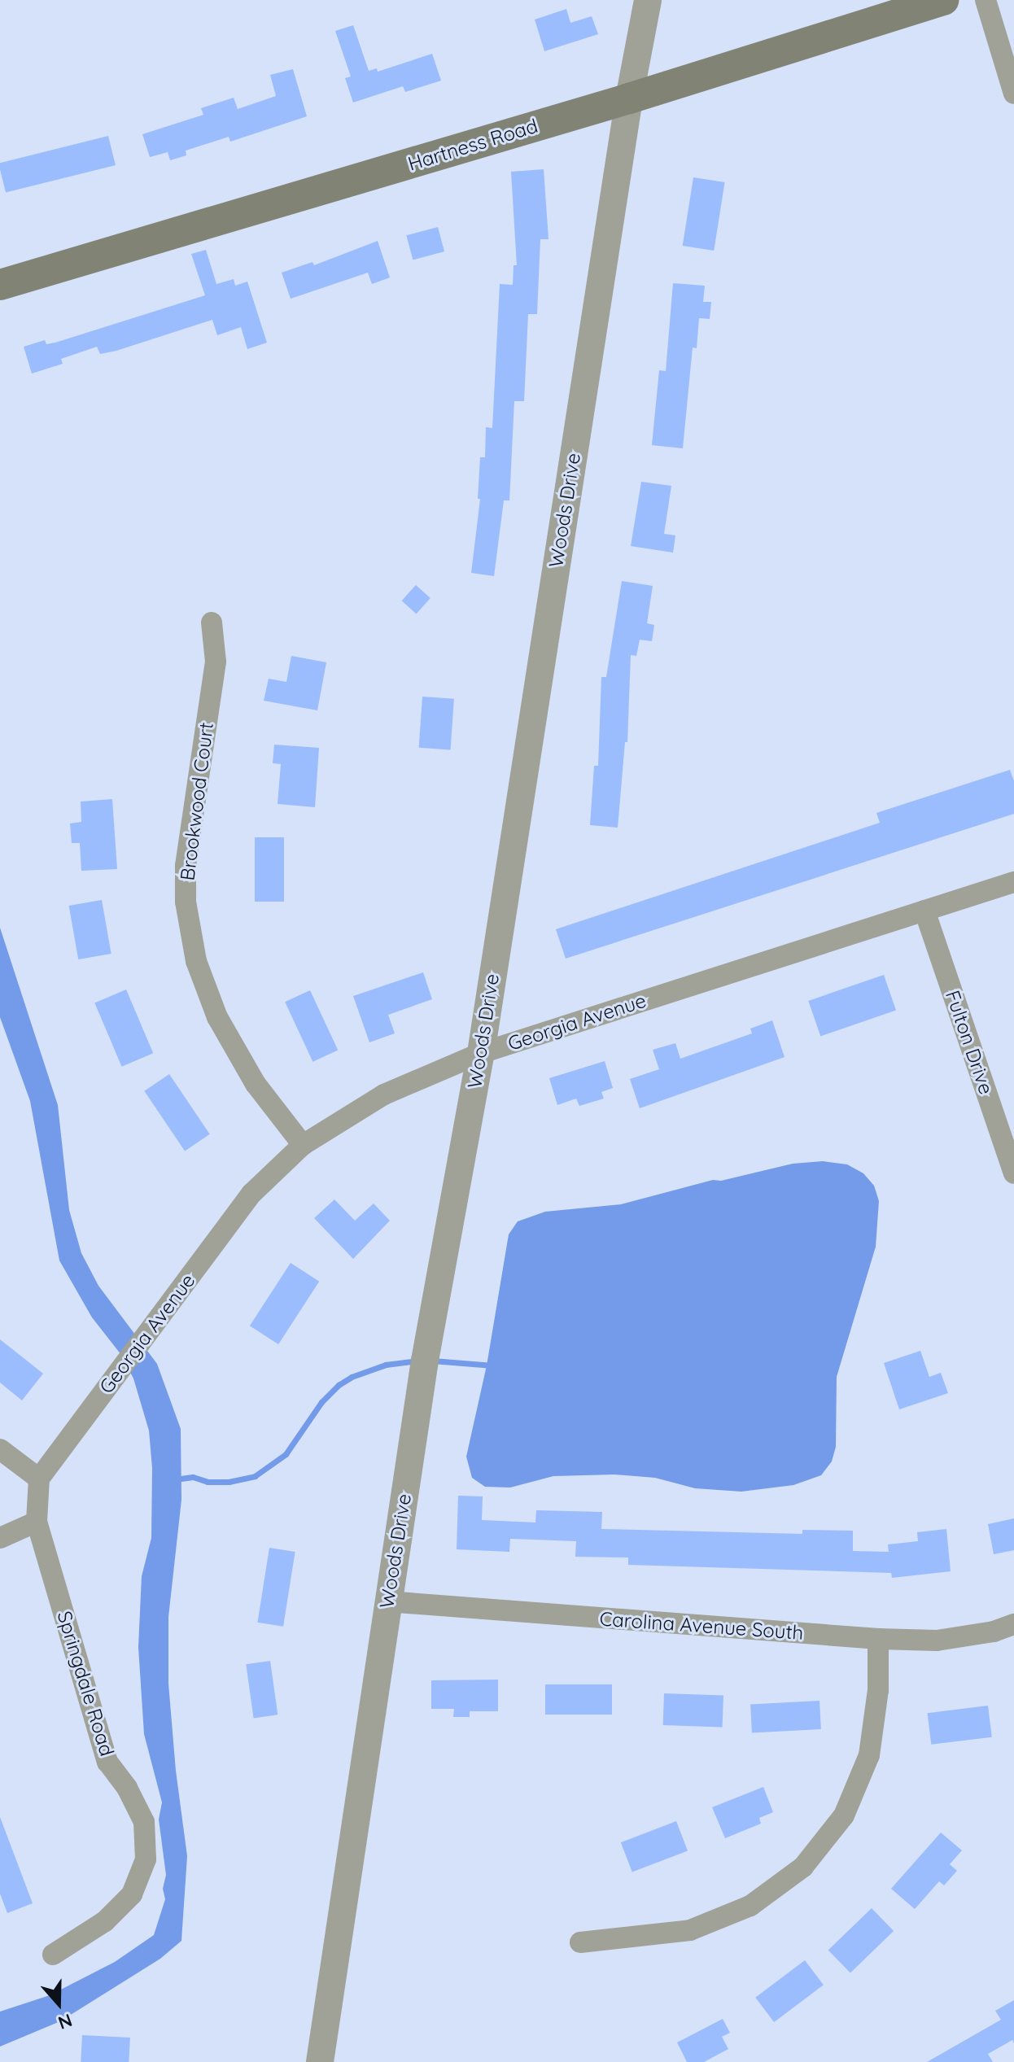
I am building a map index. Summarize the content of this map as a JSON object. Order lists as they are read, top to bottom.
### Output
{
  "streets": {
    "main road": ["Hartness Road"],
    "street": [
      "Woods Drive",
      "Brookwood Court",
      "Georgia Avenue",
      "Fulton Drive",
      "Carolina Avenue South",
      "Springdale Road"
    ]
  },
  "crossings": [
    ["Hartness Road", "Woods Drive"],
    ["Woods Drive", "Georgia Avenue"],
    ["Woods Drive", "Carolina Avenue South"],
    ["Brookwood Court", "Georgia Avenue"],
    ["Georgia Avenue", "Fulton Drive"]
  ],
  "north": "bottom"
}
